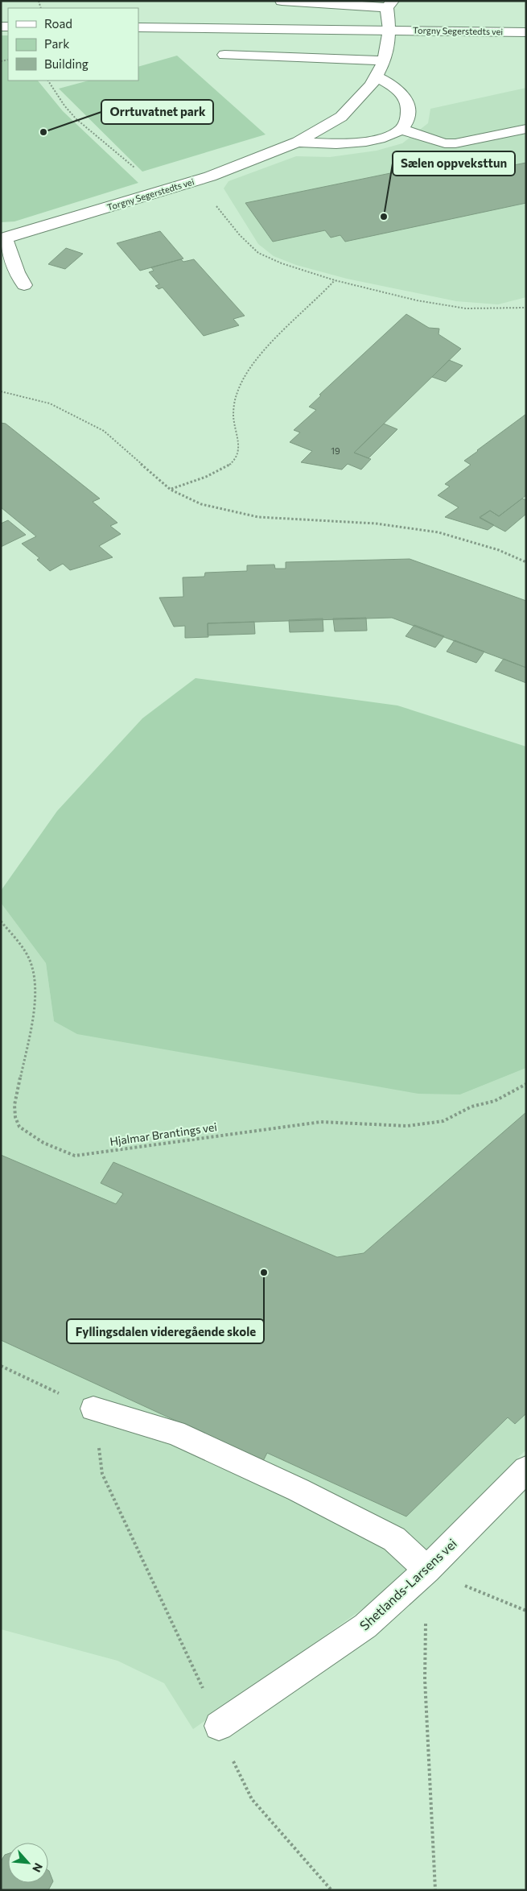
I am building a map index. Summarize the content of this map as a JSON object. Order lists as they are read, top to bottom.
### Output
{
  "streets": {
    "main road": ["Torgny Segerstedts vei", "Shetlands-Larsens vei"],
    "path": ["Hjalmar Brantings vei"]
  },
  "places": ["Orrtuvatnet park", "Sælen oppveksttun", "Fyllingsdalen videregående skole"],
  "house_numbers": ["19"],
  "legend": ["Road", "Park", "Building"],
  "north": "bottom right"
}
